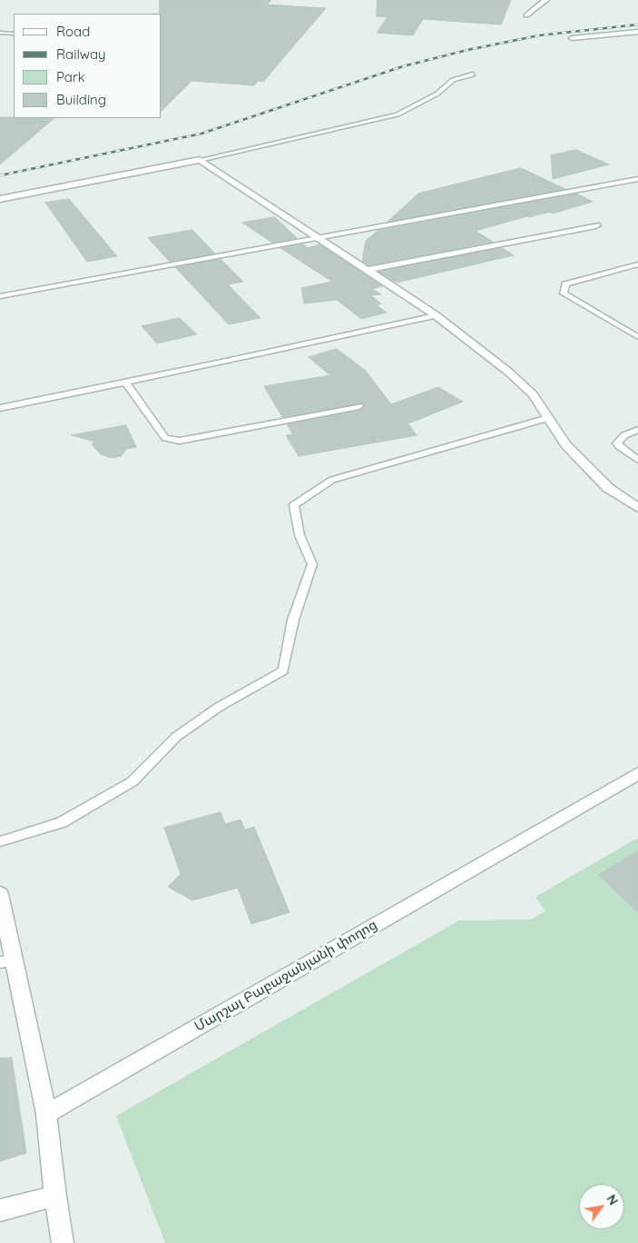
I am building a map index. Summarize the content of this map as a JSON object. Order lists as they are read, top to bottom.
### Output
{
  "streets": {
    "street": ["Մարշալ Բաբաջանյանի փողոց"]
  },
  "legend": [
    "Road",
    "Railway",
    "Park",
    "Building"
  ],
  "north": "top right"
}
